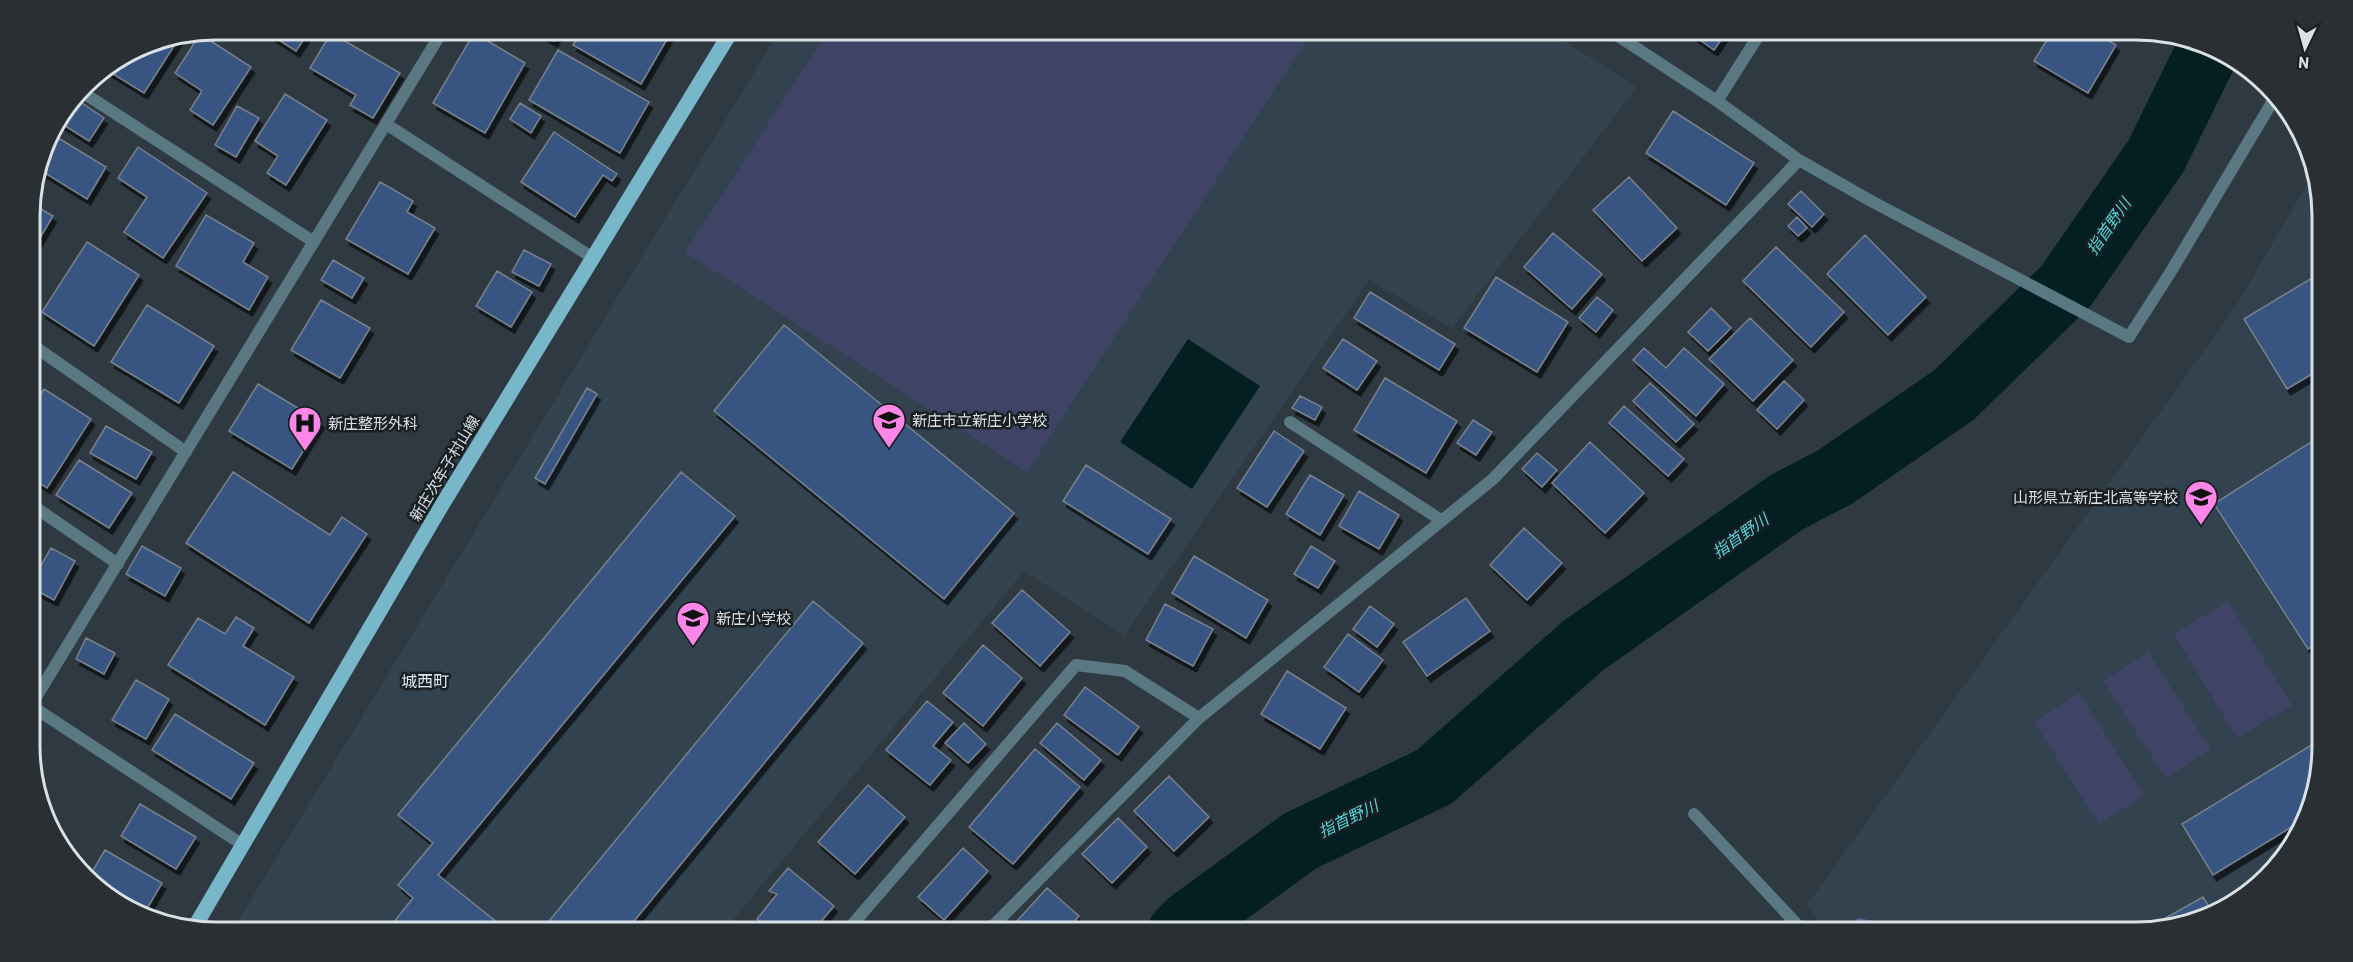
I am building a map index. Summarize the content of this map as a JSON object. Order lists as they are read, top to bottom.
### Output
{
  "streets": {
    "main road": ["新庄次年子村山線"]
  },
  "districts": ["城西町"],
  "water": ["指首野川"],
  "places": {
    "school or university": ["新庄市立新庄小学校", "山形県立新庄北高等学校", "新庄小学校"],
    "hospital": ["新庄整形外科"]
  },
  "north": "bottom"
}
